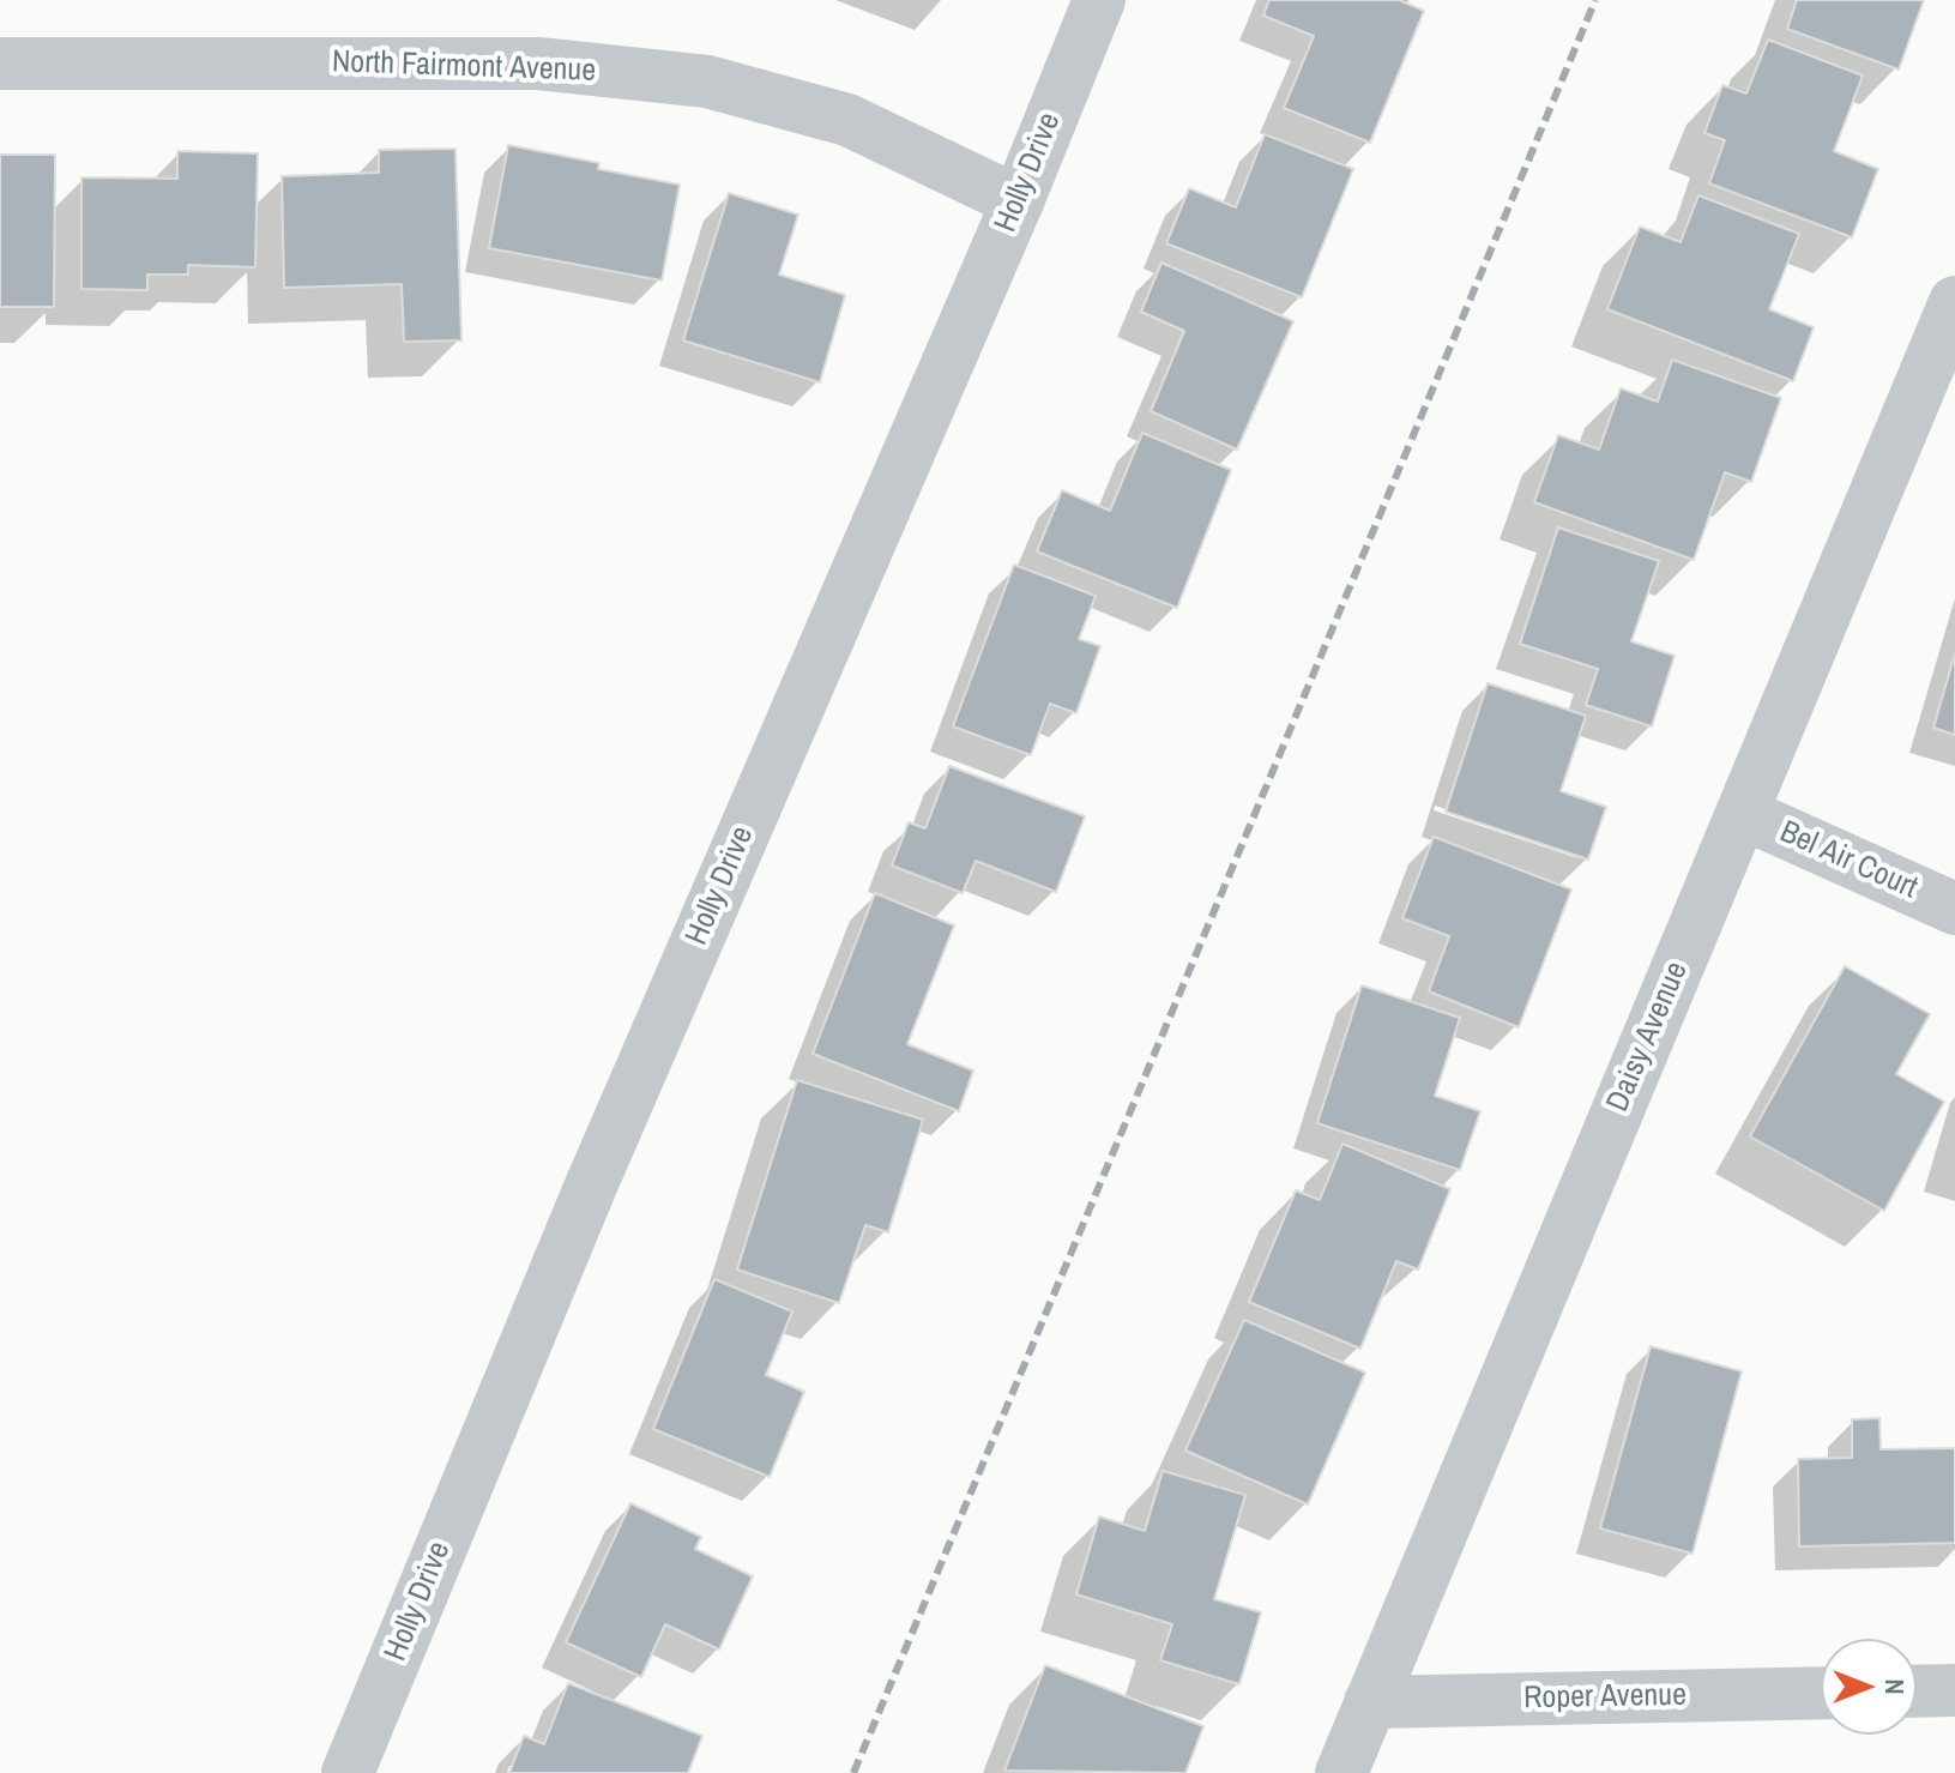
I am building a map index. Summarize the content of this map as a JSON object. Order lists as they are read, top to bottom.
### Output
{
  "streets": {
    "street": [
      "North Fairmont Avenue",
      "Holly Drive",
      "Bel Air Court",
      "Daisy Avenue",
      "Roper Avenue"
    ]
  },
  "crossings": [
    ["North Fairmont Avenue", "Holly Drive"],
    ["Bel Air Court", "Daisy Avenue"],
    ["Daisy Avenue", "Roper Avenue"]
  ],
  "north": "right"
}
